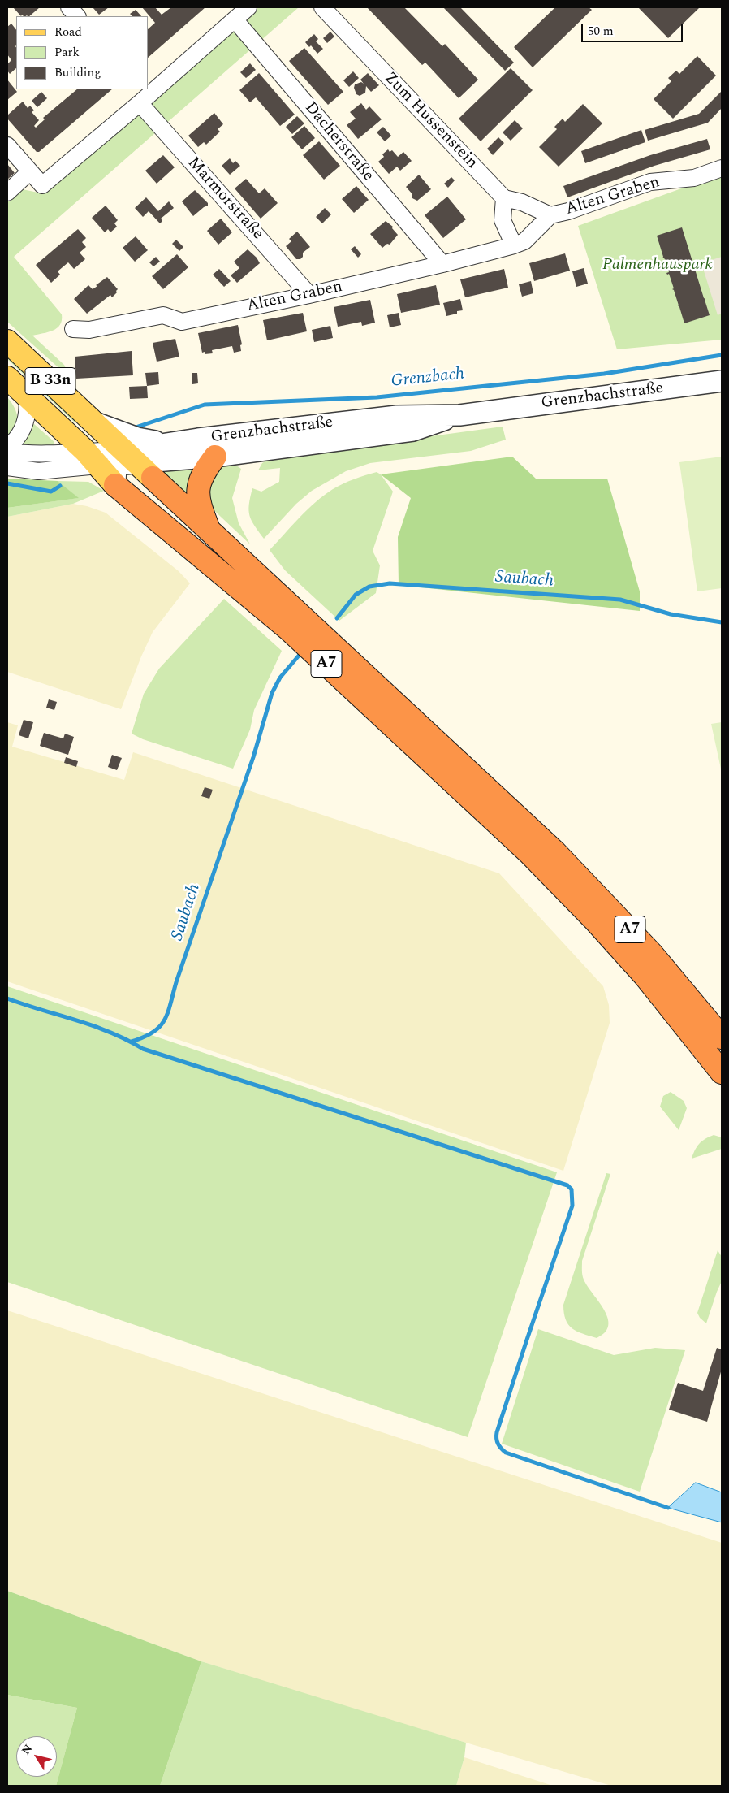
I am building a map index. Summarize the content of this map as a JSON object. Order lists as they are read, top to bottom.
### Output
{
  "streets": {
    "highway": ["A7"],
    "main road": ["B 33n"],
    "street": [
      "Zum Hussenstein",
      "Dacherstraße",
      "Alten Graben",
      "Marmorstraße",
      "Grenzbachstraße"
    ]
  },
  "crossings": [
    ["Dacherstraße", "Alten Graben"],
    ["Alten Graben", "Marmorstraße"],
    ["B 33n", "Grenzbachstraße"],
    ["B 33n", "A7"],
    ["Grenzbachstraße", "A7"]
  ],
  "water": ["Grenzbach", "Saubach"],
  "parks": ["Palmenhauspark"],
  "legend": ["Road", "Park", "Building"],
  "scale_bar": "50 m",
  "north": "top left"
}
